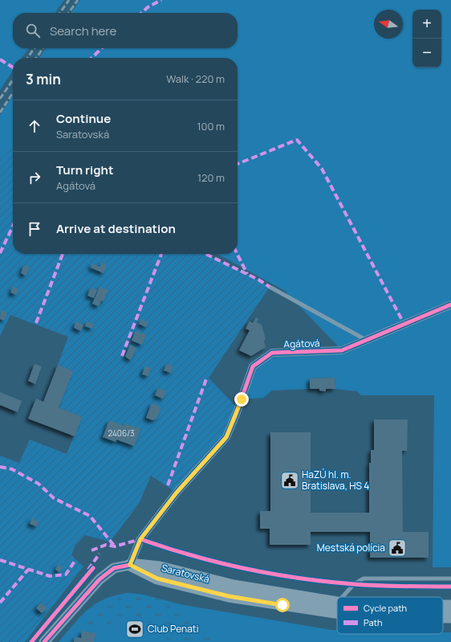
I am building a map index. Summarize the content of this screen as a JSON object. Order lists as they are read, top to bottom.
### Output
{
  "streets": {
    "main road": ["Saratovská"],
    "street": ["Agátová"]
  },
  "crossings": [
    ["Agátová", "Saratovská"]
  ],
  "places": {
    "public building": ["HaZÚ hl. m. Bratislava, HS 4", "Mestská polícia"],
    "sports": ["Club Penati"]
  },
  "house_numbers": ["2406/3"],
  "legend": ["Cycle path", "Path"],
  "north": "left",
  "page": {
    "map_buttons": ["+", "−"],
    "search": "Search here",
    "heading": ["3 min", "Walk · 220 m"],
    "list": [
      ["Continue", "Saratovská", "100 m"],
      ["Turn right", "Agátová", "120 m"],
      "Arrive at destination"
    ]
  }
}
